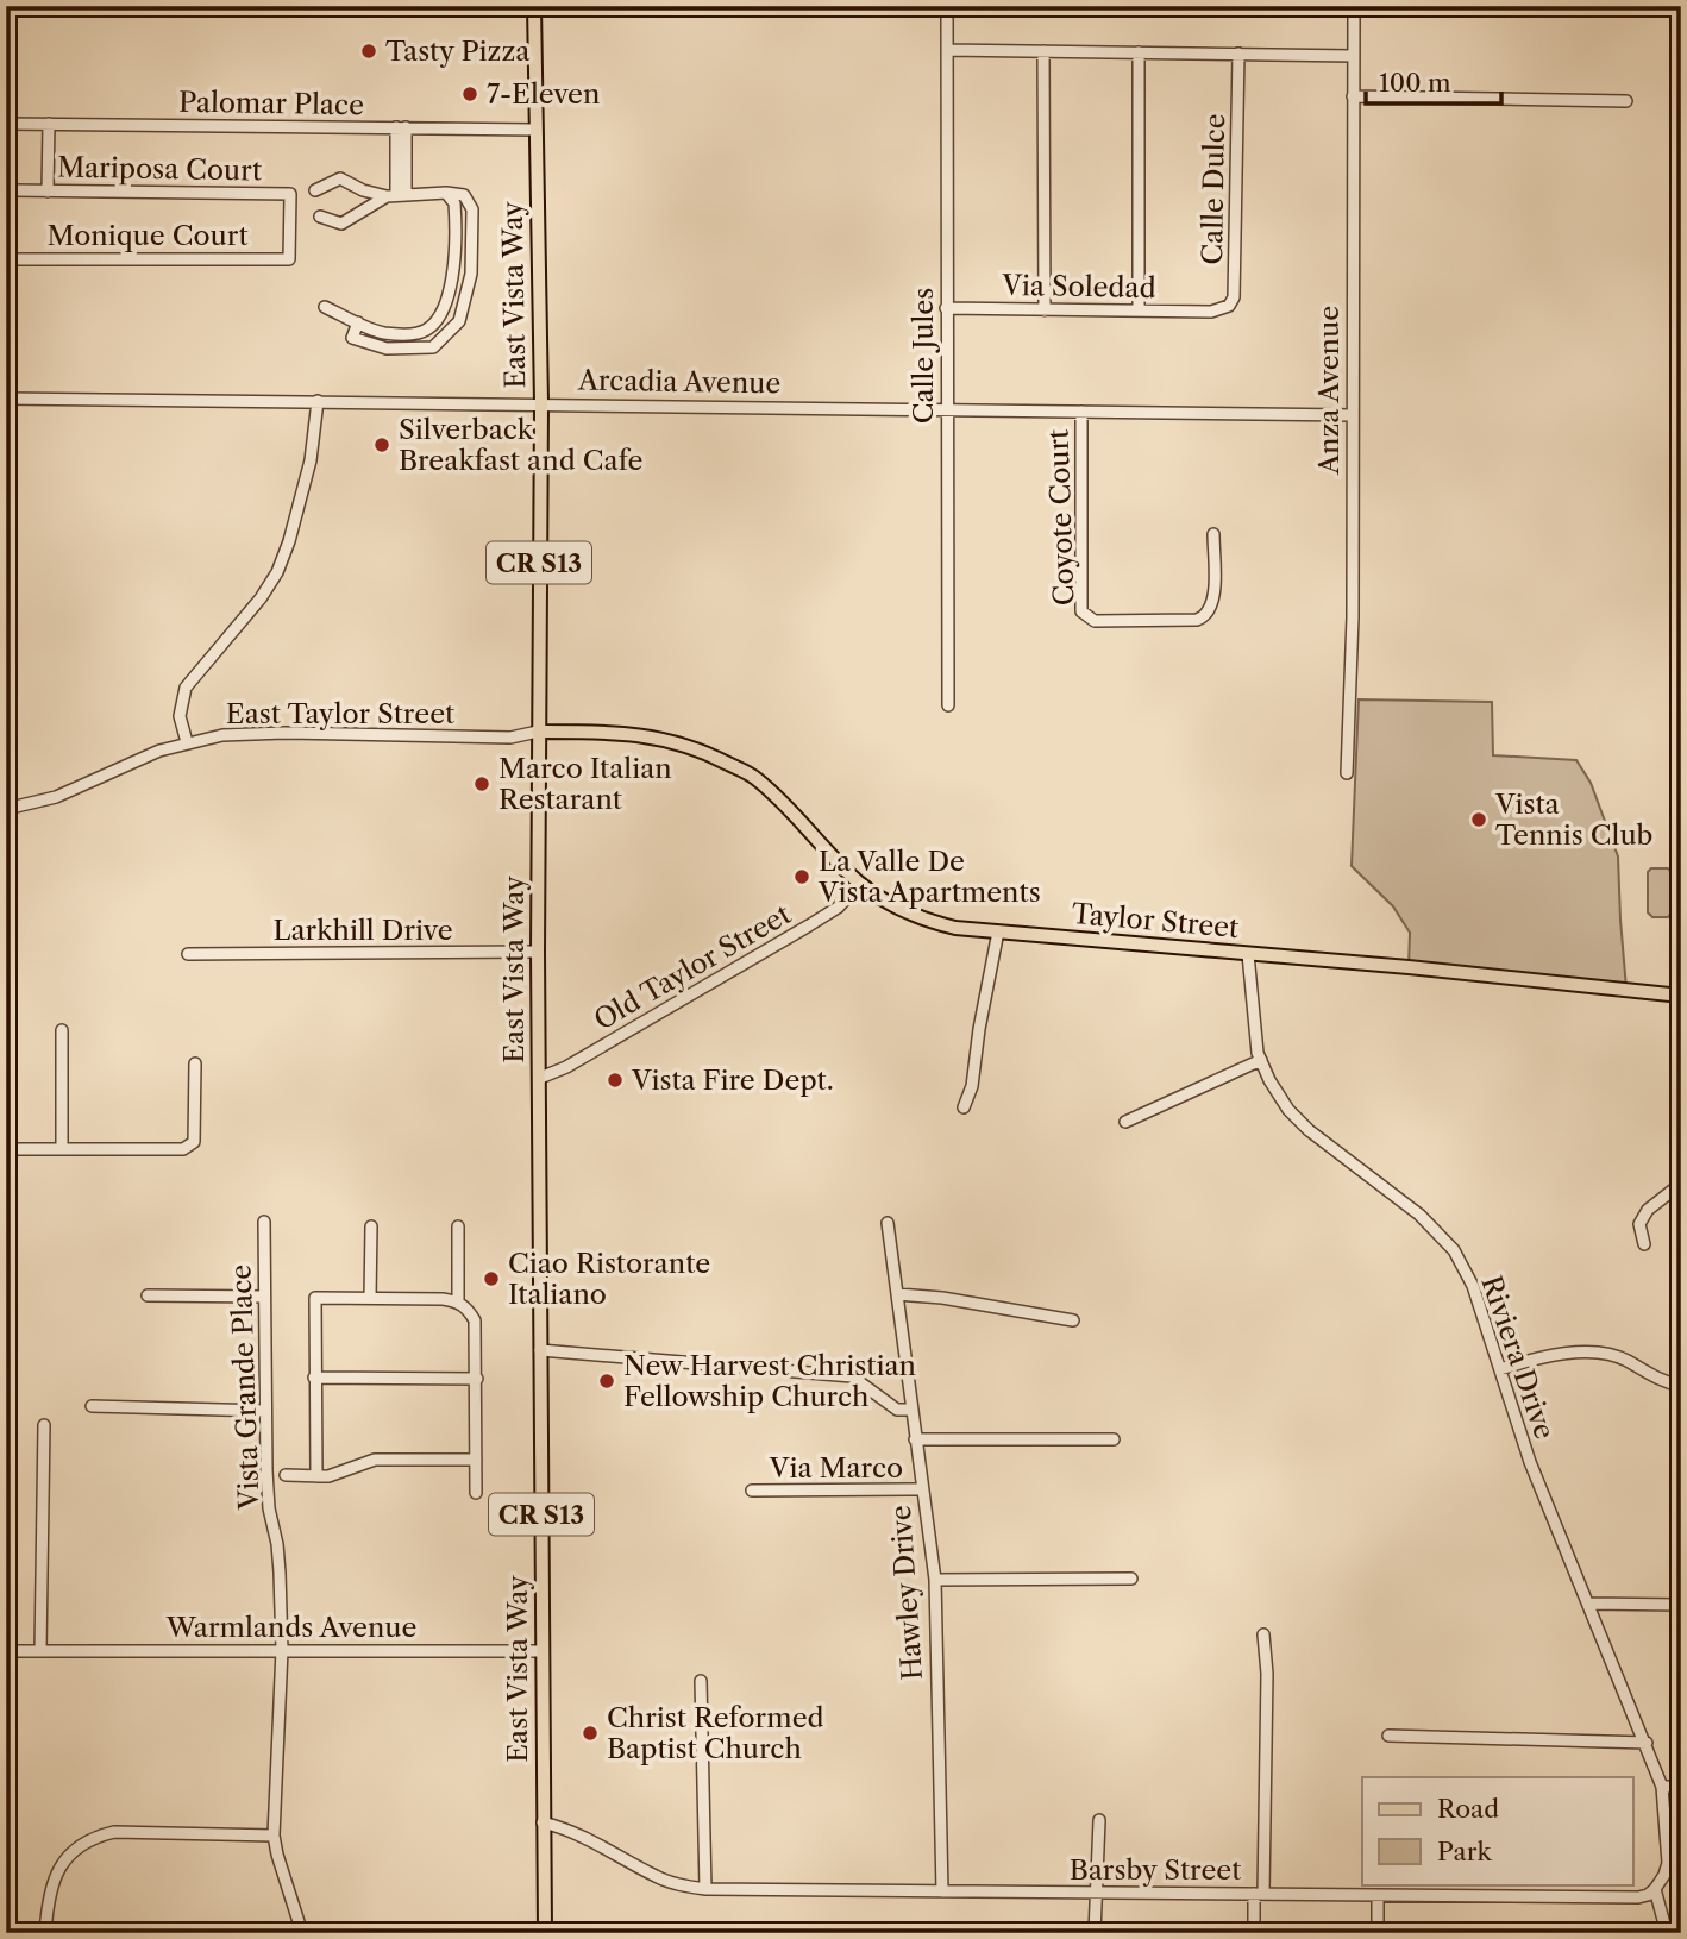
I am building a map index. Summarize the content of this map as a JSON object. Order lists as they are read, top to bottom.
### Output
{
  "streets": {
    "main road": ["East Vista Way", "CR S13", "Taylor Street"],
    "street": [
      "Palomar Place",
      "Mariposa Court",
      "Calle Dulce",
      "Monique Court",
      "Via Soledad",
      "Calle Jules",
      "Arcadia Avenue",
      "Anza Avenue",
      "Coyote Court",
      "East Taylor Street",
      "Larkhill Drive",
      "Old Taylor Street",
      "Riviera Drive",
      "Vista Grande Place",
      "Via Marco",
      "Hawley Drive",
      "Warmlands Avenue",
      "Barsby Street"
    ]
  },
  "crossings": [
    ["Palomar Place", "East Vista Way"],
    ["Mariposa Court", "Monique Court"],
    ["Calle Dulce", "Via Soledad"],
    ["Via Soledad", "Calle Jules"],
    ["East Vista Way", "Arcadia Avenue"],
    ["East Vista Way", "East Taylor Street"],
    ["East Vista Way", "Taylor Street"],
    ["East Vista Way", "Larkhill Drive"],
    ["East Vista Way", "Old Taylor Street"],
    ["East Vista Way", "Warmlands Avenue"],
    ["East Vista Way", "Barsby Street"],
    ["Calle Jules", "Arcadia Avenue"],
    ["Arcadia Avenue", "Anza Avenue"],
    ["Arcadia Avenue", "Coyote Court"],
    ["East Taylor Street", "Taylor Street"],
    ["Taylor Street", "Old Taylor Street"],
    ["Taylor Street", "Riviera Drive"],
    ["Vista Grande Place", "Warmlands Avenue"],
    ["Via Marco", "Hawley Drive"],
    ["Hawley Drive", "Barsby Street"]
  ],
  "places": [
    "Tasty Pizza",
    "7-Eleven",
    "Silverback Breakfast and Cafe",
    "Marco Italian Restarant",
    "Vista Tennis Club",
    "La Valle De Vista Apartments",
    "Vista Fire Dept.",
    "Ciao Ristorante Italiano",
    "New Harvest Christian Fellowship Church",
    "Christ Reformed Baptist Church"
  ],
  "legend": ["Road", "Park"],
  "scale_bar": "100 m"
}
